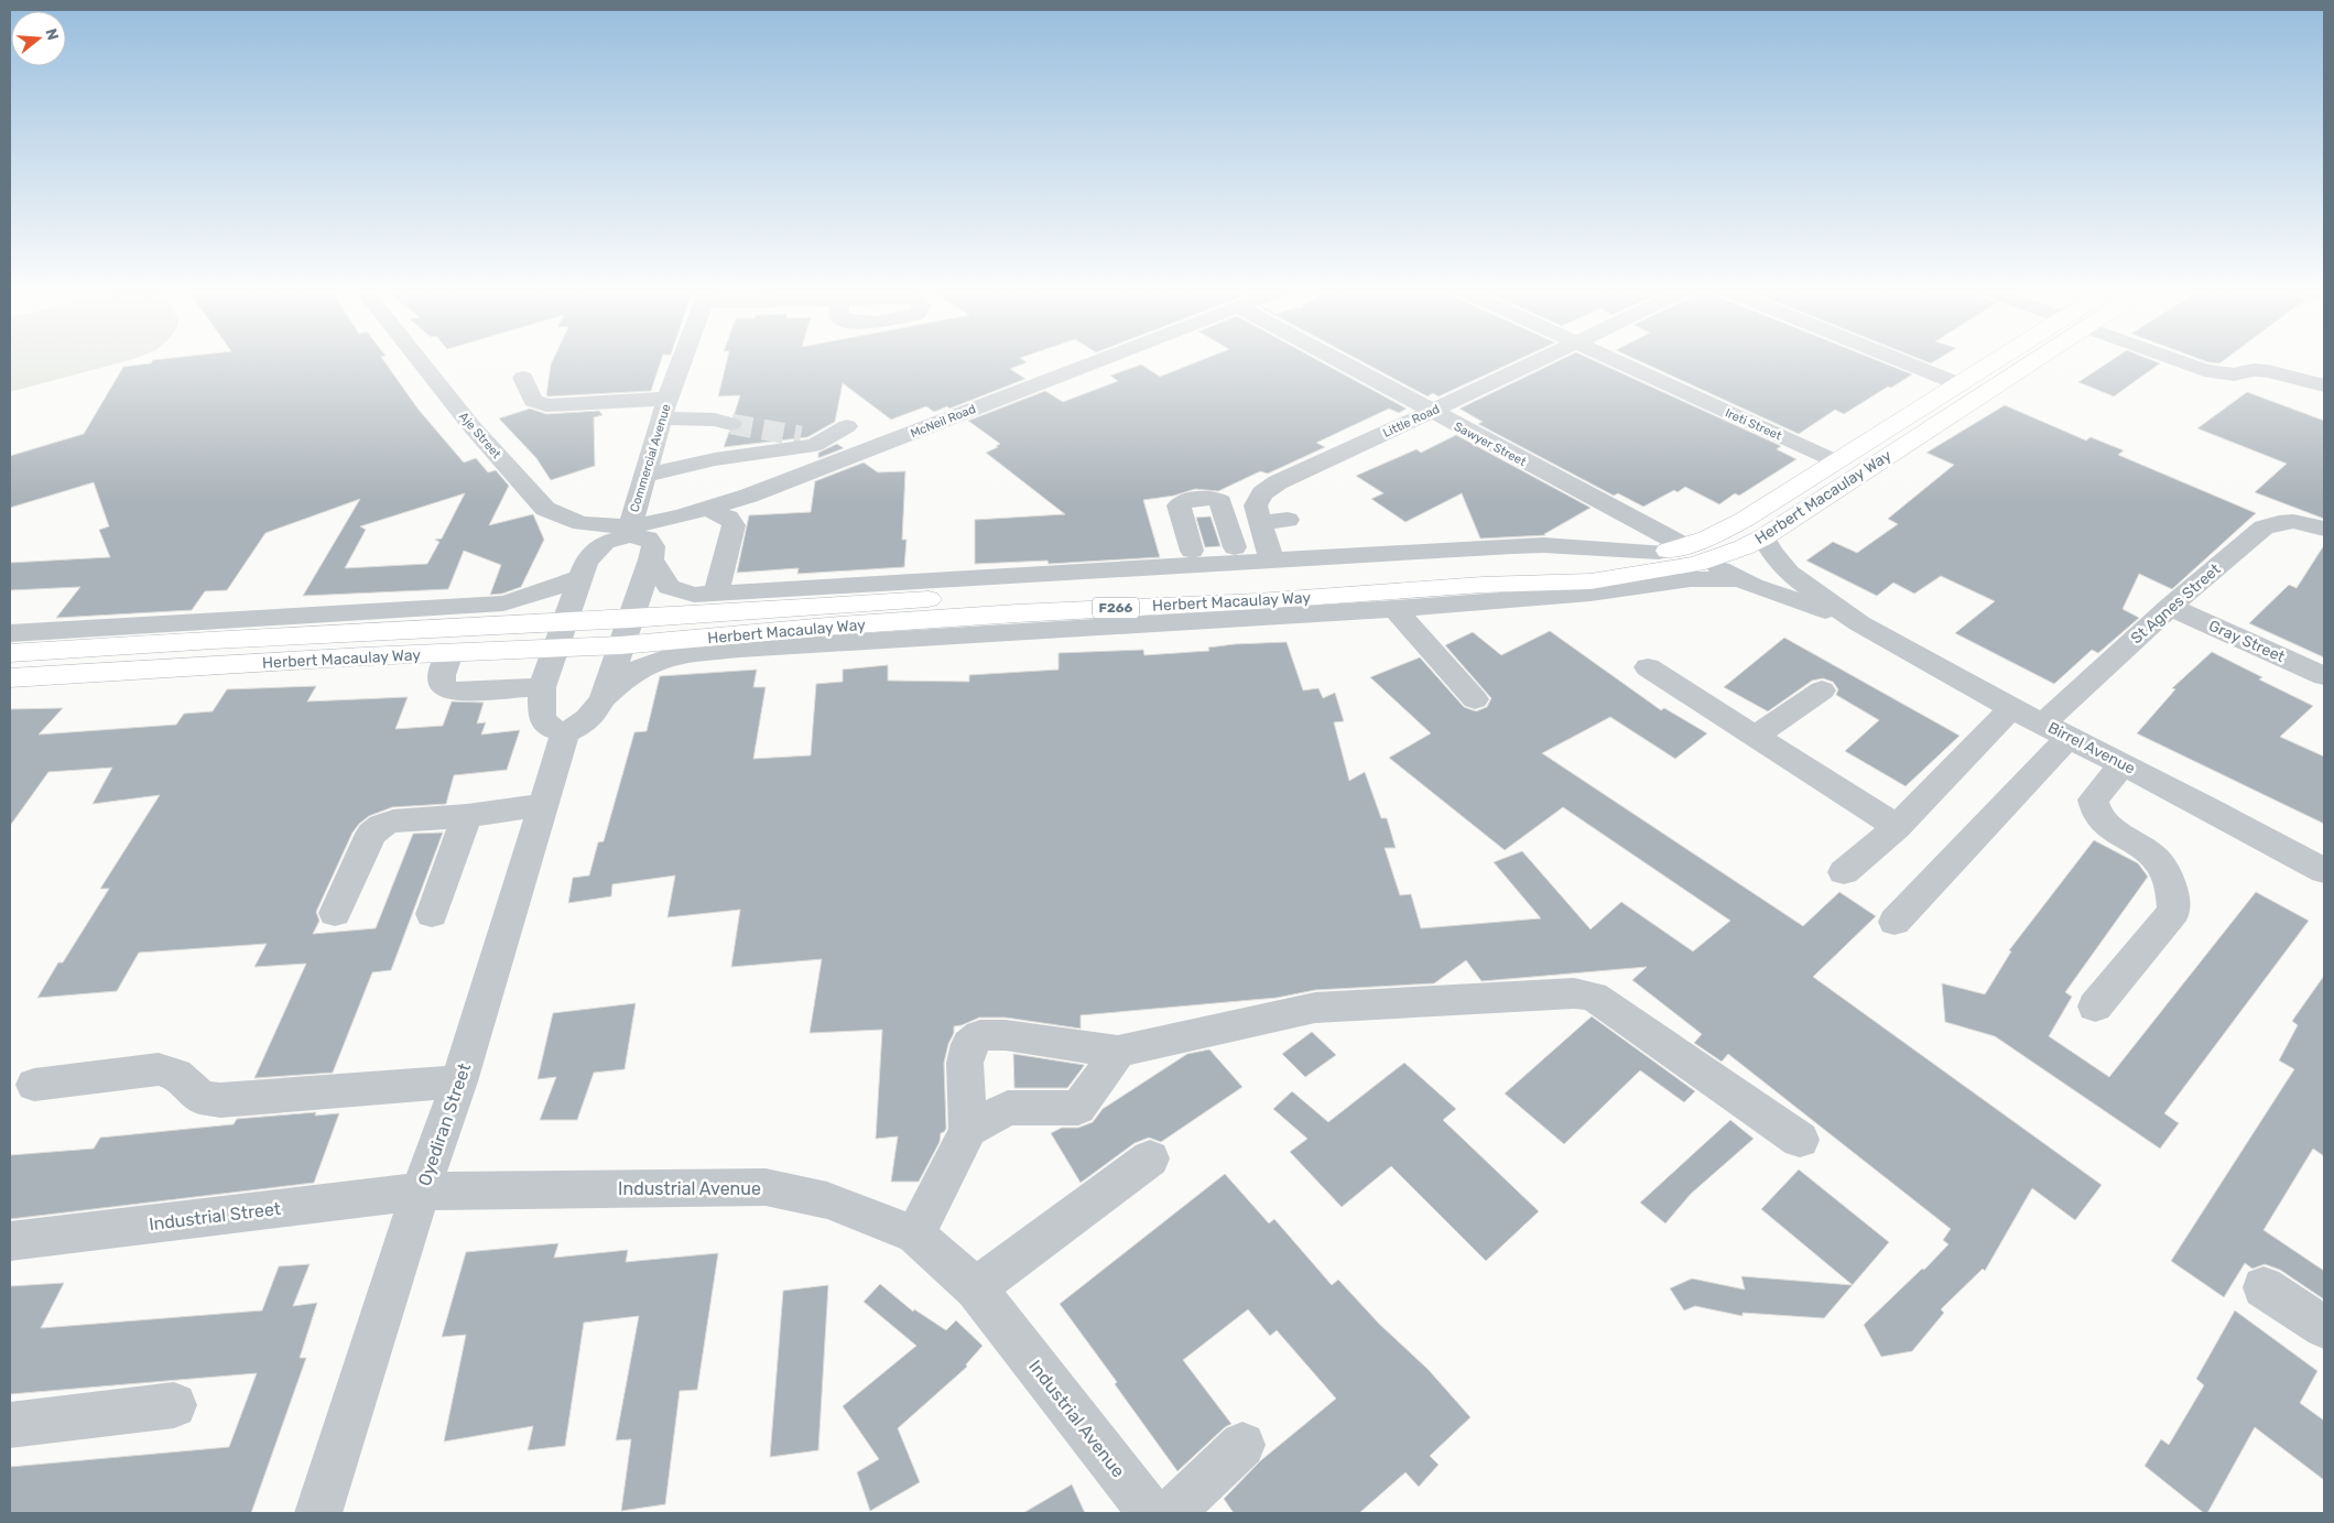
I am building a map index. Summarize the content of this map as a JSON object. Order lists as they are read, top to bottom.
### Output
{
  "streets": {
    "highway": ["Herbert Macaulay Way", "F266"],
    "street": [
      "McNeil Road",
      "Little Road",
      "Ireti Street",
      "Aje Street",
      "Sawyer Street",
      "Commercial Avenue",
      "St Agnes Street",
      "Gray Street",
      "Birrel Avenue",
      "Oyediran Street",
      "Industrial Avenue",
      "Industrial Street"
    ]
  },
  "crossings": [
    ["McNeil Road", "Aje Street"],
    ["McNeil Road", "Commercial Avenue"],
    ["Little Road", "Sawyer Street"],
    ["Ireti Street", "Herbert Macaulay Way"],
    ["Aje Street", "Commercial Avenue"],
    ["Sawyer Street", "Herbert Macaulay Way"],
    ["Sawyer Street", "Birrel Avenue"],
    ["St Agnes Street", "Gray Street"],
    ["St Agnes Street", "Birrel Avenue"],
    ["Oyediran Street", "Industrial Avenue"],
    ["Oyediran Street", "Industrial Street"],
    ["Industrial Avenue", "Industrial Street"]
  ],
  "north": "right"
}
